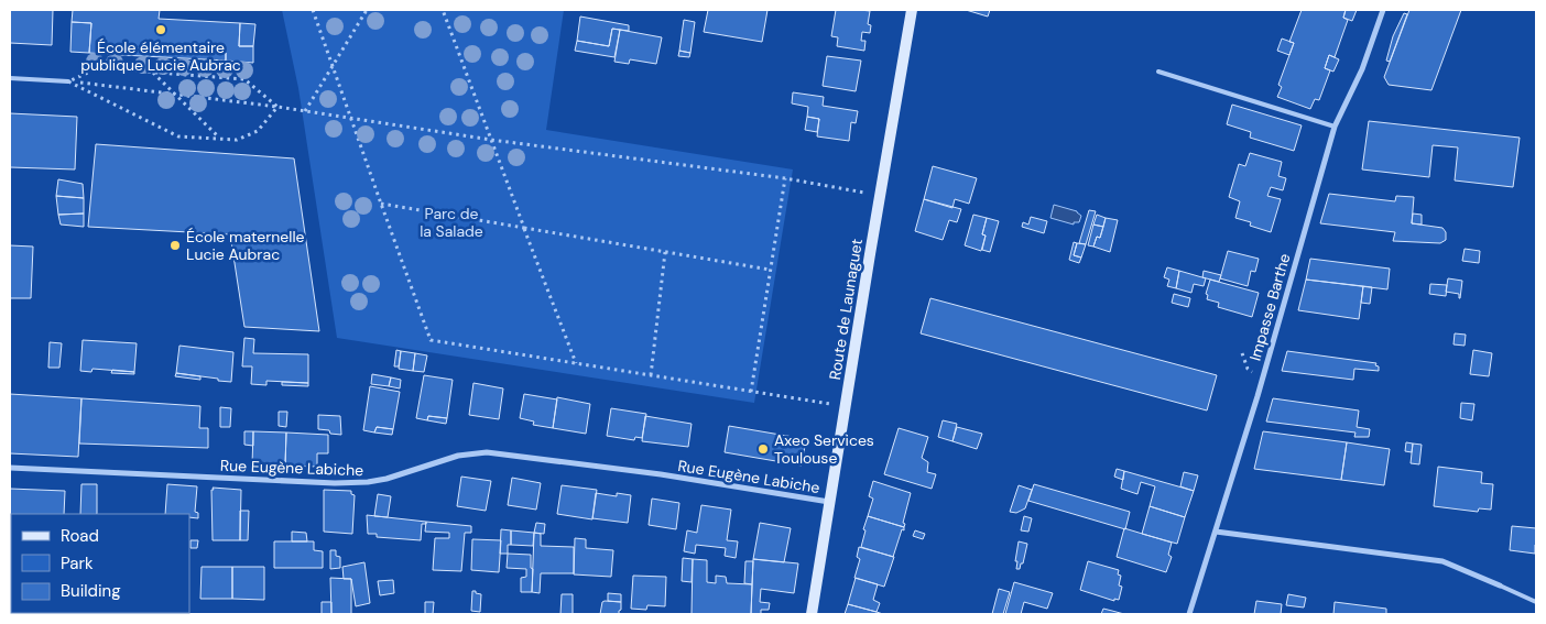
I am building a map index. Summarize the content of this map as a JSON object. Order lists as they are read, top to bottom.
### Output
{
  "streets": {
    "main road": ["Route de Launaguet"],
    "street": ["Impasse Barthe", "Rue Eugène Labiche"]
  },
  "crossings": [
    ["Route de Launaguet", "Rue Eugène Labiche"]
  ],
  "parks": ["Parc de la Salade"],
  "places": ["École élémentaire publique Lucie Aubrac", "École maternelle Lucie Aubrac", "Axeo Services Toulouse"],
  "legend": ["Road", "Park", "Building"]
}
